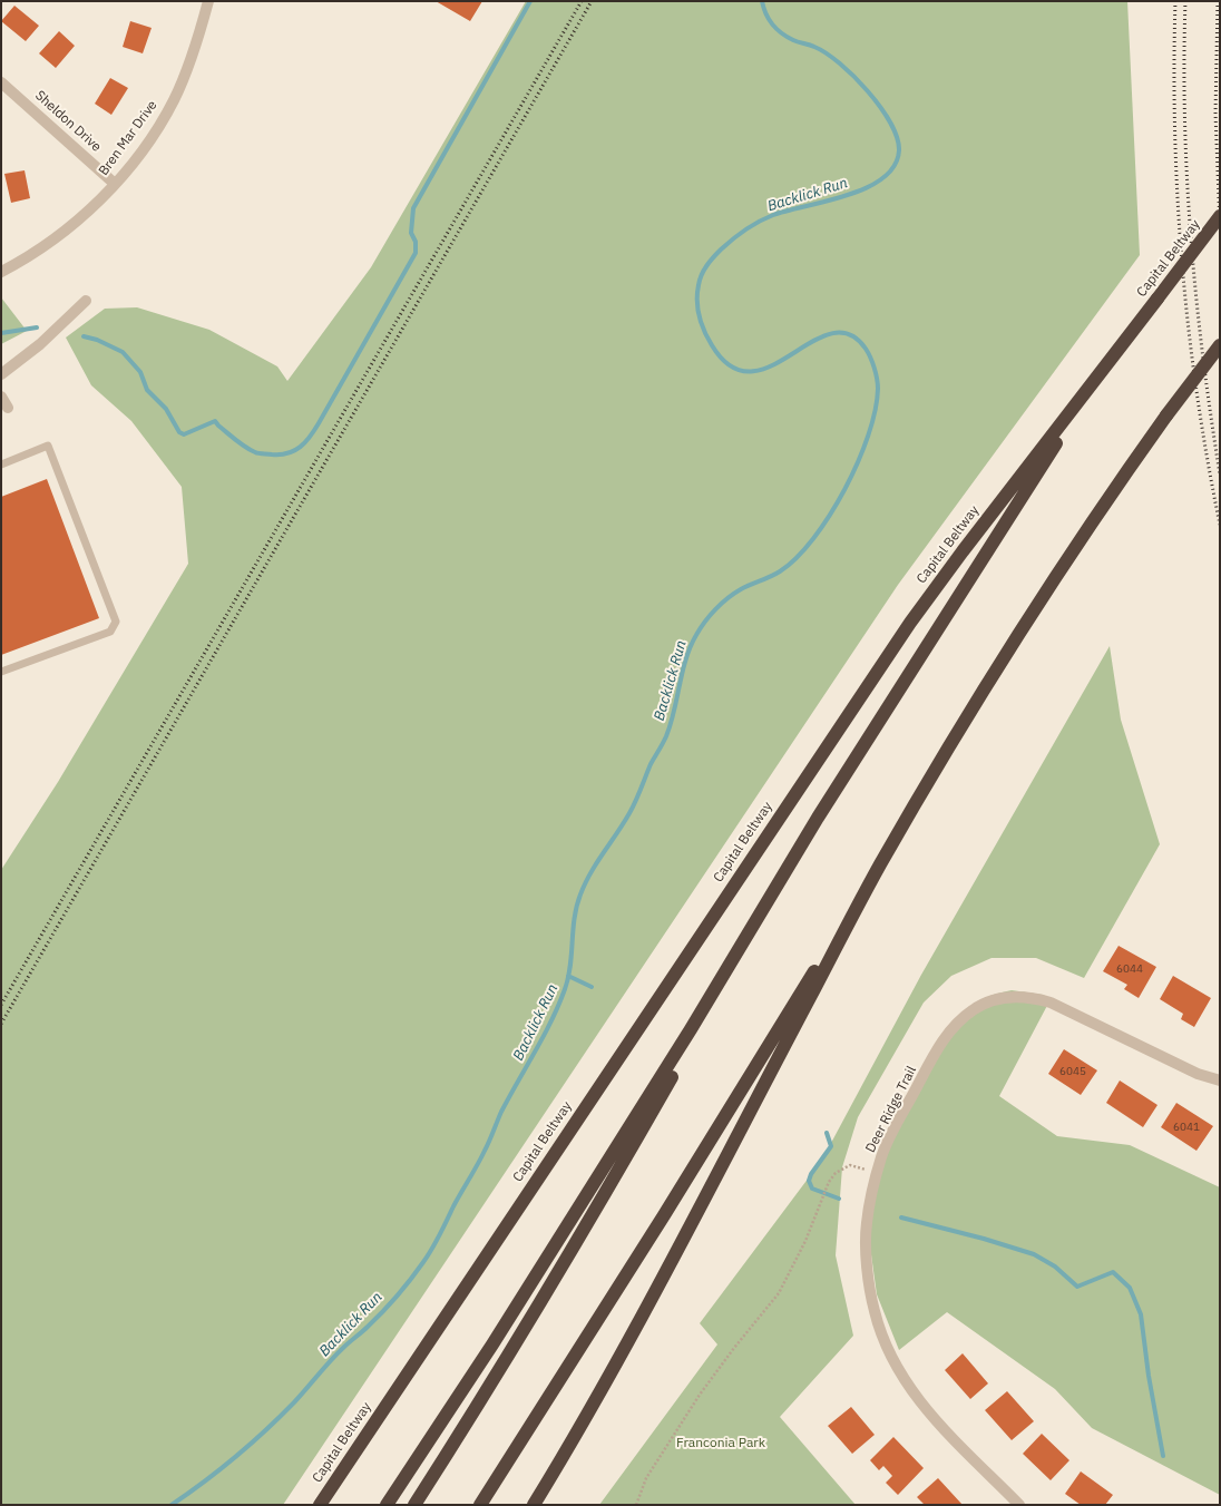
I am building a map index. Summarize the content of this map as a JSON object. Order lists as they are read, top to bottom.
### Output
{
  "streets": {
    "highway": ["Capital Beltway"],
    "street": ["Sheldon Drive", "Bren Mar Drive", "Deer Ridge Trail"]
  },
  "crossings": [
    ["Sheldon Drive", "Bren Mar Drive"]
  ],
  "water": ["Backlick Run"],
  "parks": ["Franconia Park"],
  "house_numbers": ["6044", "6045", "6041"]
}
